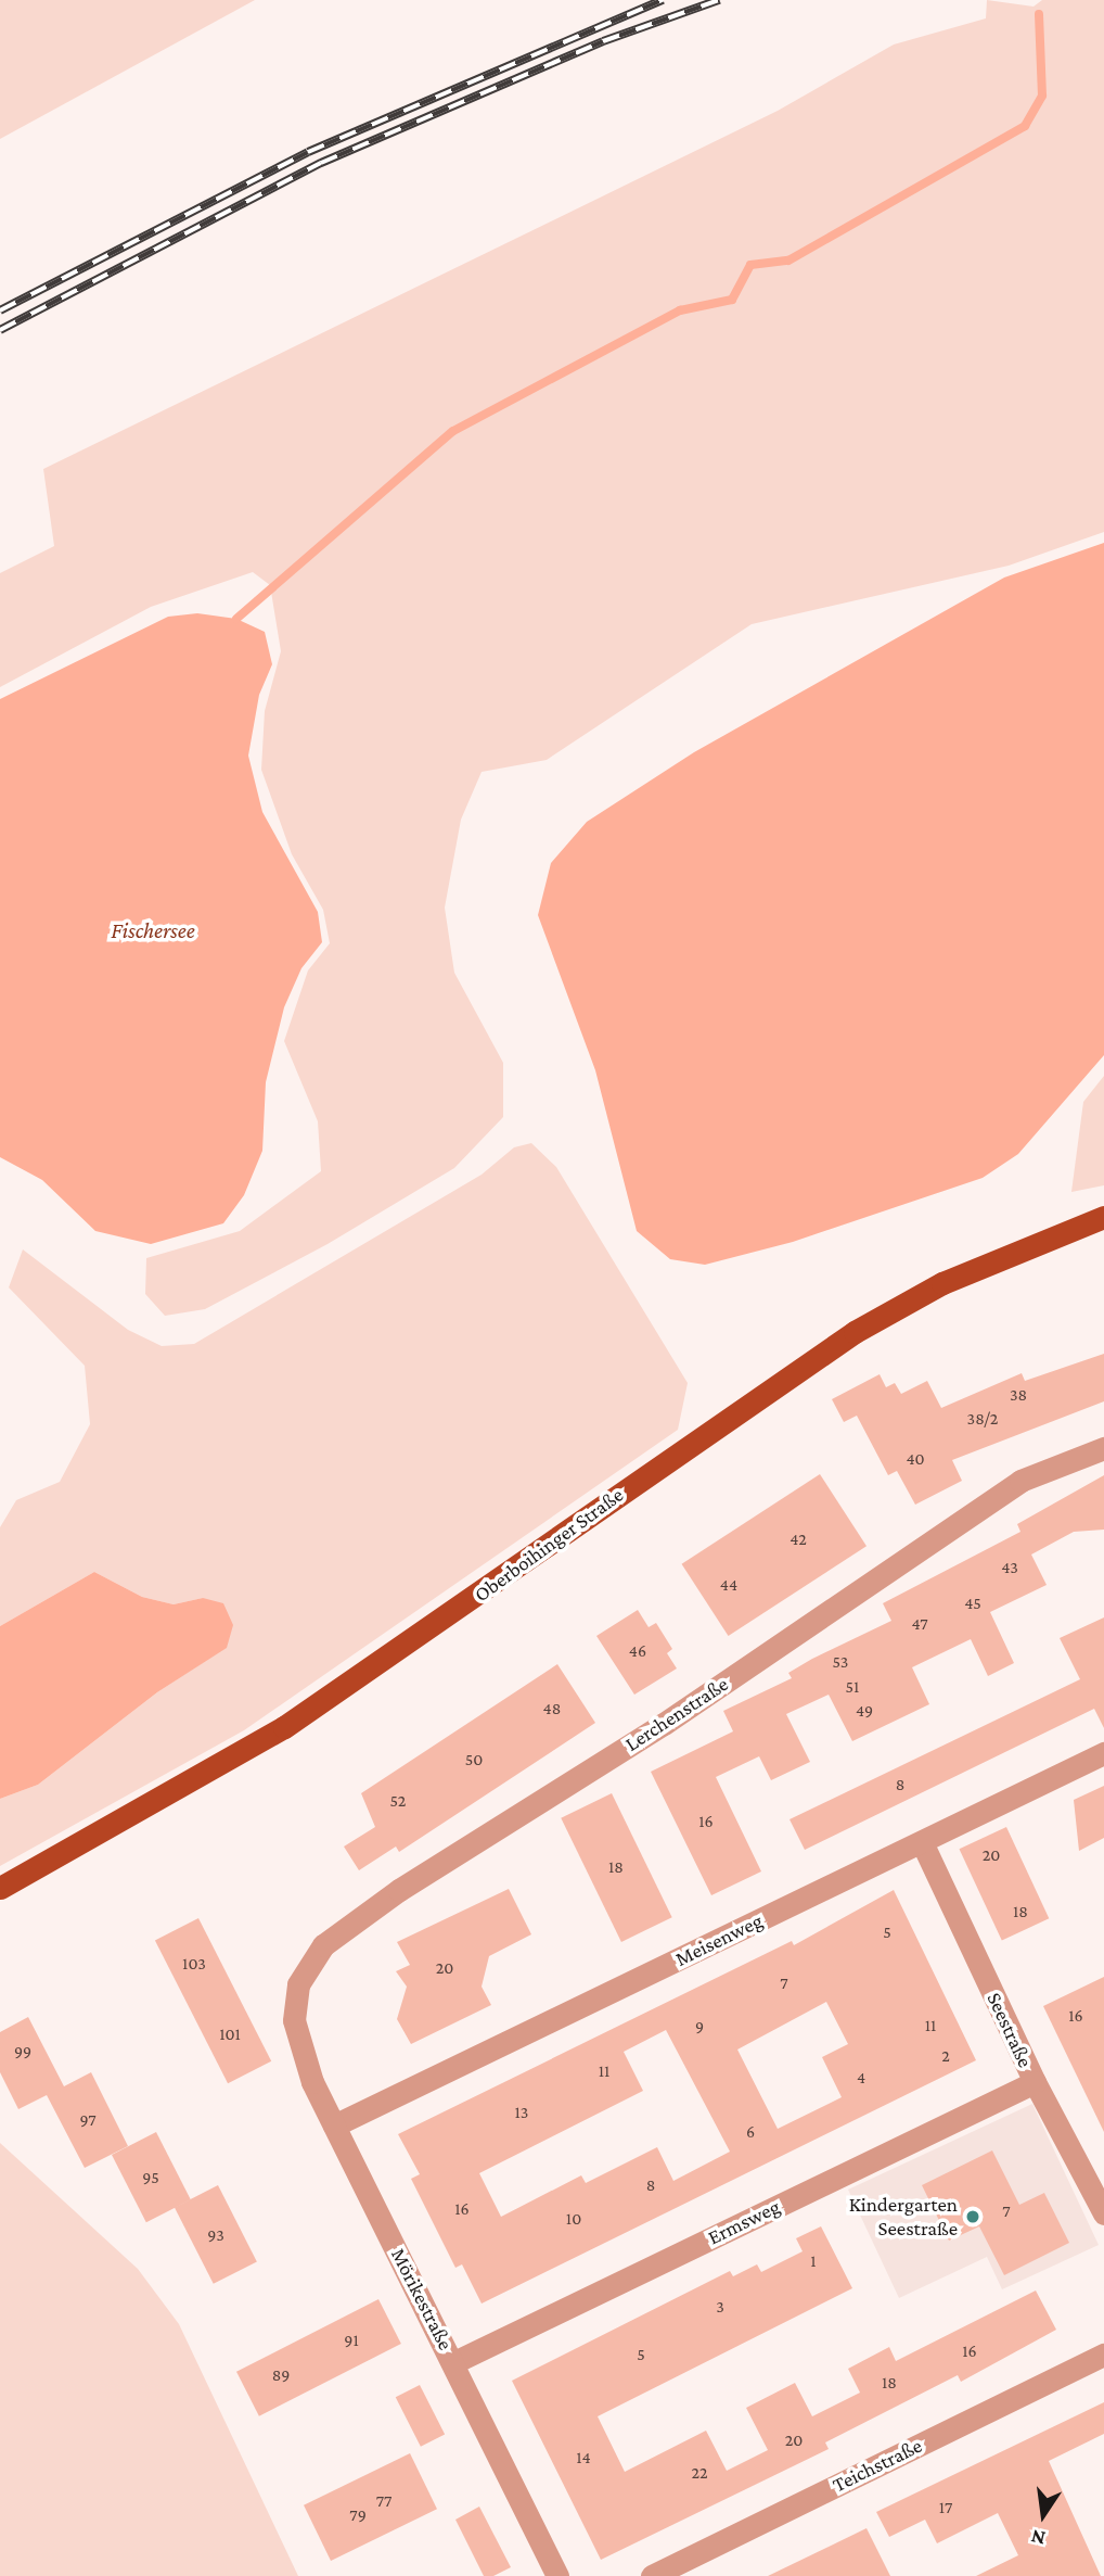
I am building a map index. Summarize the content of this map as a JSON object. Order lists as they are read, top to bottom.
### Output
{
  "streets": {
    "main road": ["Oberboihinger Straße"],
    "street": [
      "Lerchenstraße",
      "Meisenweg",
      "Seestraße",
      "Ermsweg",
      "Mörikestraße",
      "Teichstraße"
    ]
  },
  "crossings": [
    ["Lerchenstraße", "Mörikestraße"],
    ["Meisenweg", "Seestraße"],
    ["Meisenweg", "Mörikestraße"],
    ["Seestraße", "Ermsweg"],
    ["Ermsweg", "Mörikestraße"]
  ],
  "water": ["Fischersee"],
  "places": ["Kindergarten Seestraße"],
  "house_numbers": [
    "38",
    "38/2",
    "40",
    "42",
    "43",
    "44",
    "45",
    "47",
    "46",
    "53",
    "51",
    "48",
    "49",
    "50",
    "8",
    "52",
    "16",
    "20",
    "18",
    "18",
    "5",
    "103",
    "20",
    "7",
    "16",
    "11",
    "9",
    "101",
    "99",
    "2",
    "11",
    "4",
    "13",
    "97",
    "6",
    "95",
    "8",
    "16",
    "7",
    "10",
    "93",
    "1",
    "3",
    "91",
    "16",
    "5",
    "89",
    "18",
    "20",
    "14",
    "22",
    "77",
    "17",
    "79"
  ],
  "north": "bottom"
}
